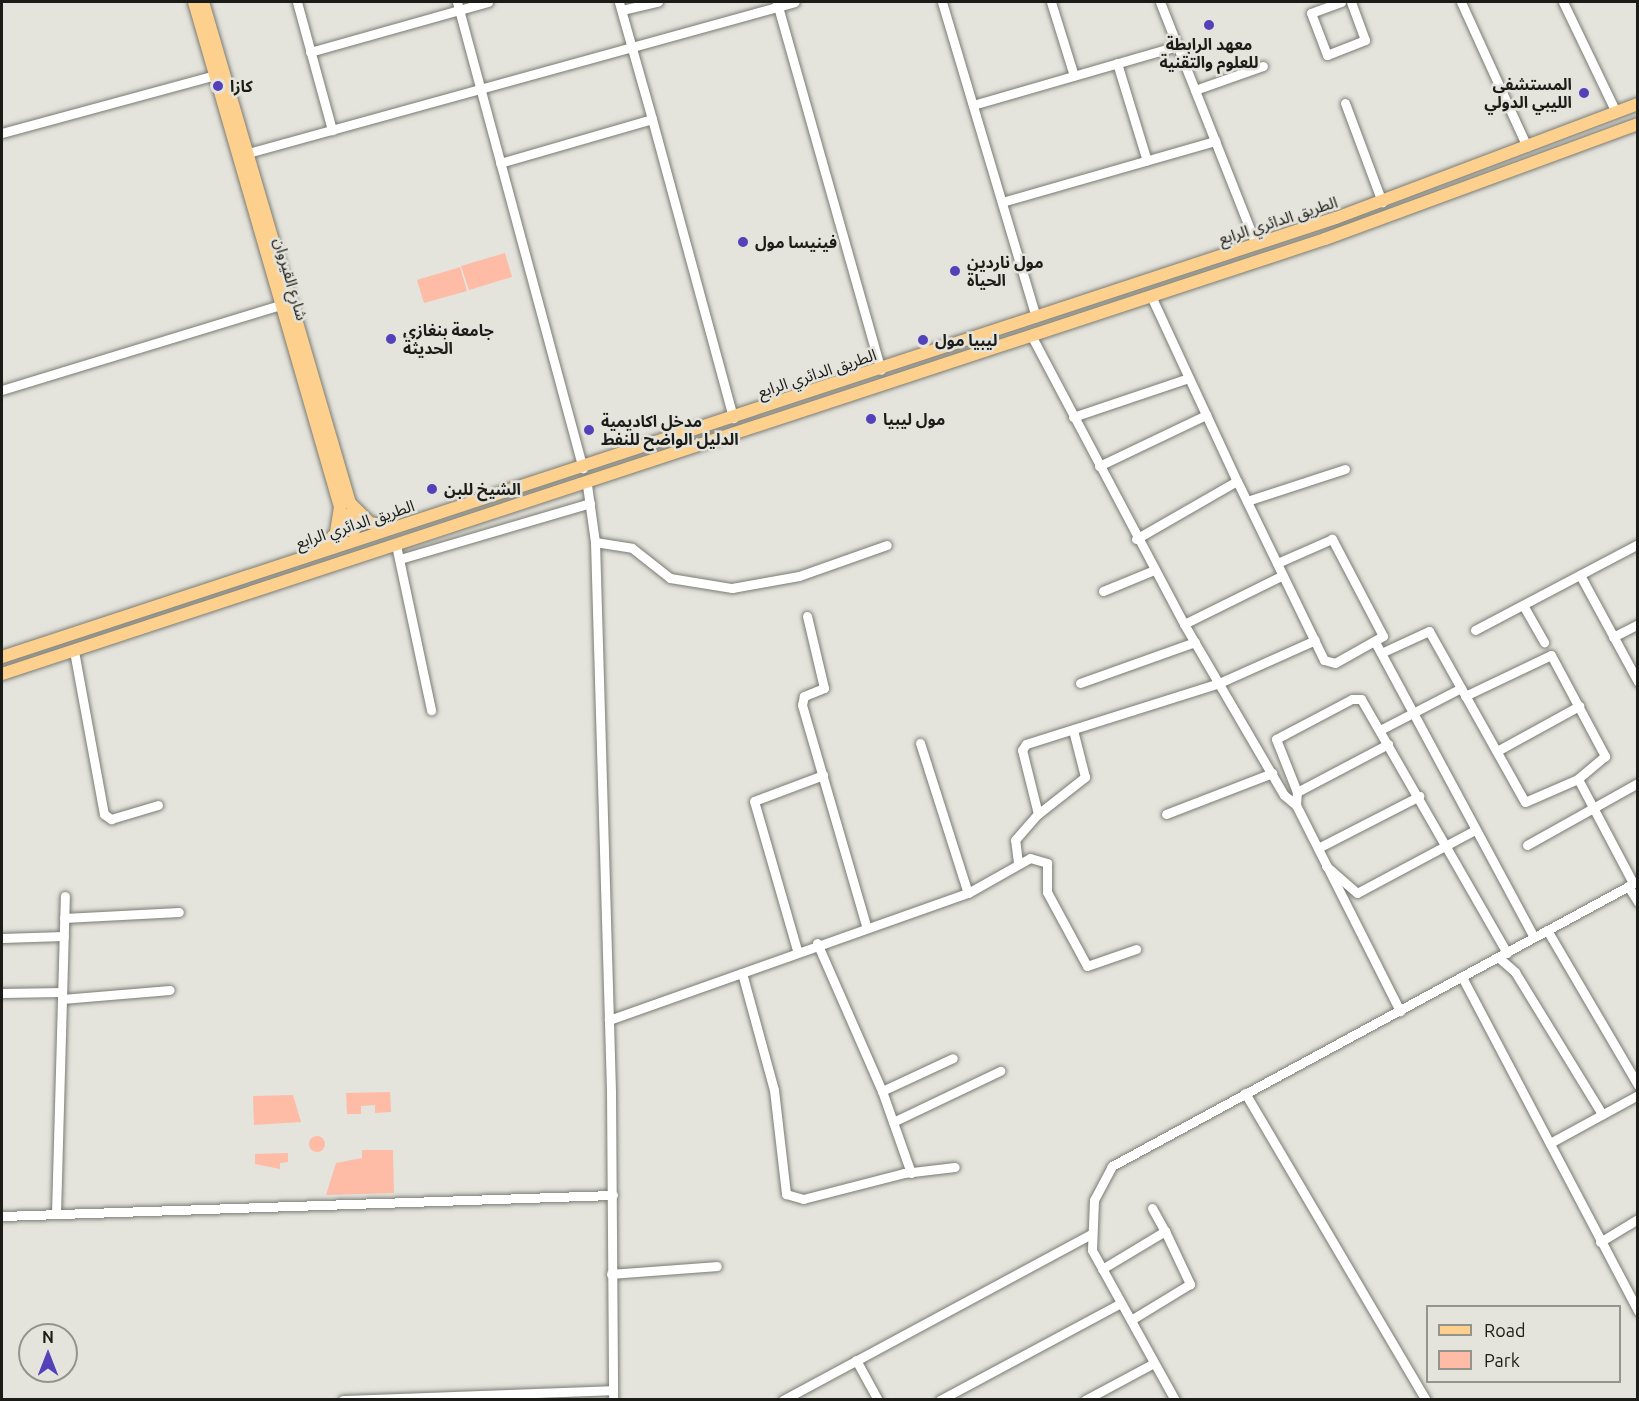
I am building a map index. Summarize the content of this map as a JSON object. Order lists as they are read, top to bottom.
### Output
{
  "streets": {
    "main road": ["الطريق الدائري الرابع", "شارع القيروان"]
  },
  "crossings": [
    ["الطريق الدائري الرابع", "شارع القيروان"]
  ],
  "places": [
    "معهد الرابطة للعلوم والتقنية",
    "كازا",
    "المستشفي الليبي الدولي",
    "فينيسا مول",
    "مول ناردين الحياة",
    "جامعة بنغازي الحديثة",
    "ليبيا مول",
    "مول ليبيا",
    "مدخل اكاديمية الدليل الواضح للنفط",
    "الشيخ للبن"
  ],
  "legend": ["Road", "Park"],
  "north": "top"
}
